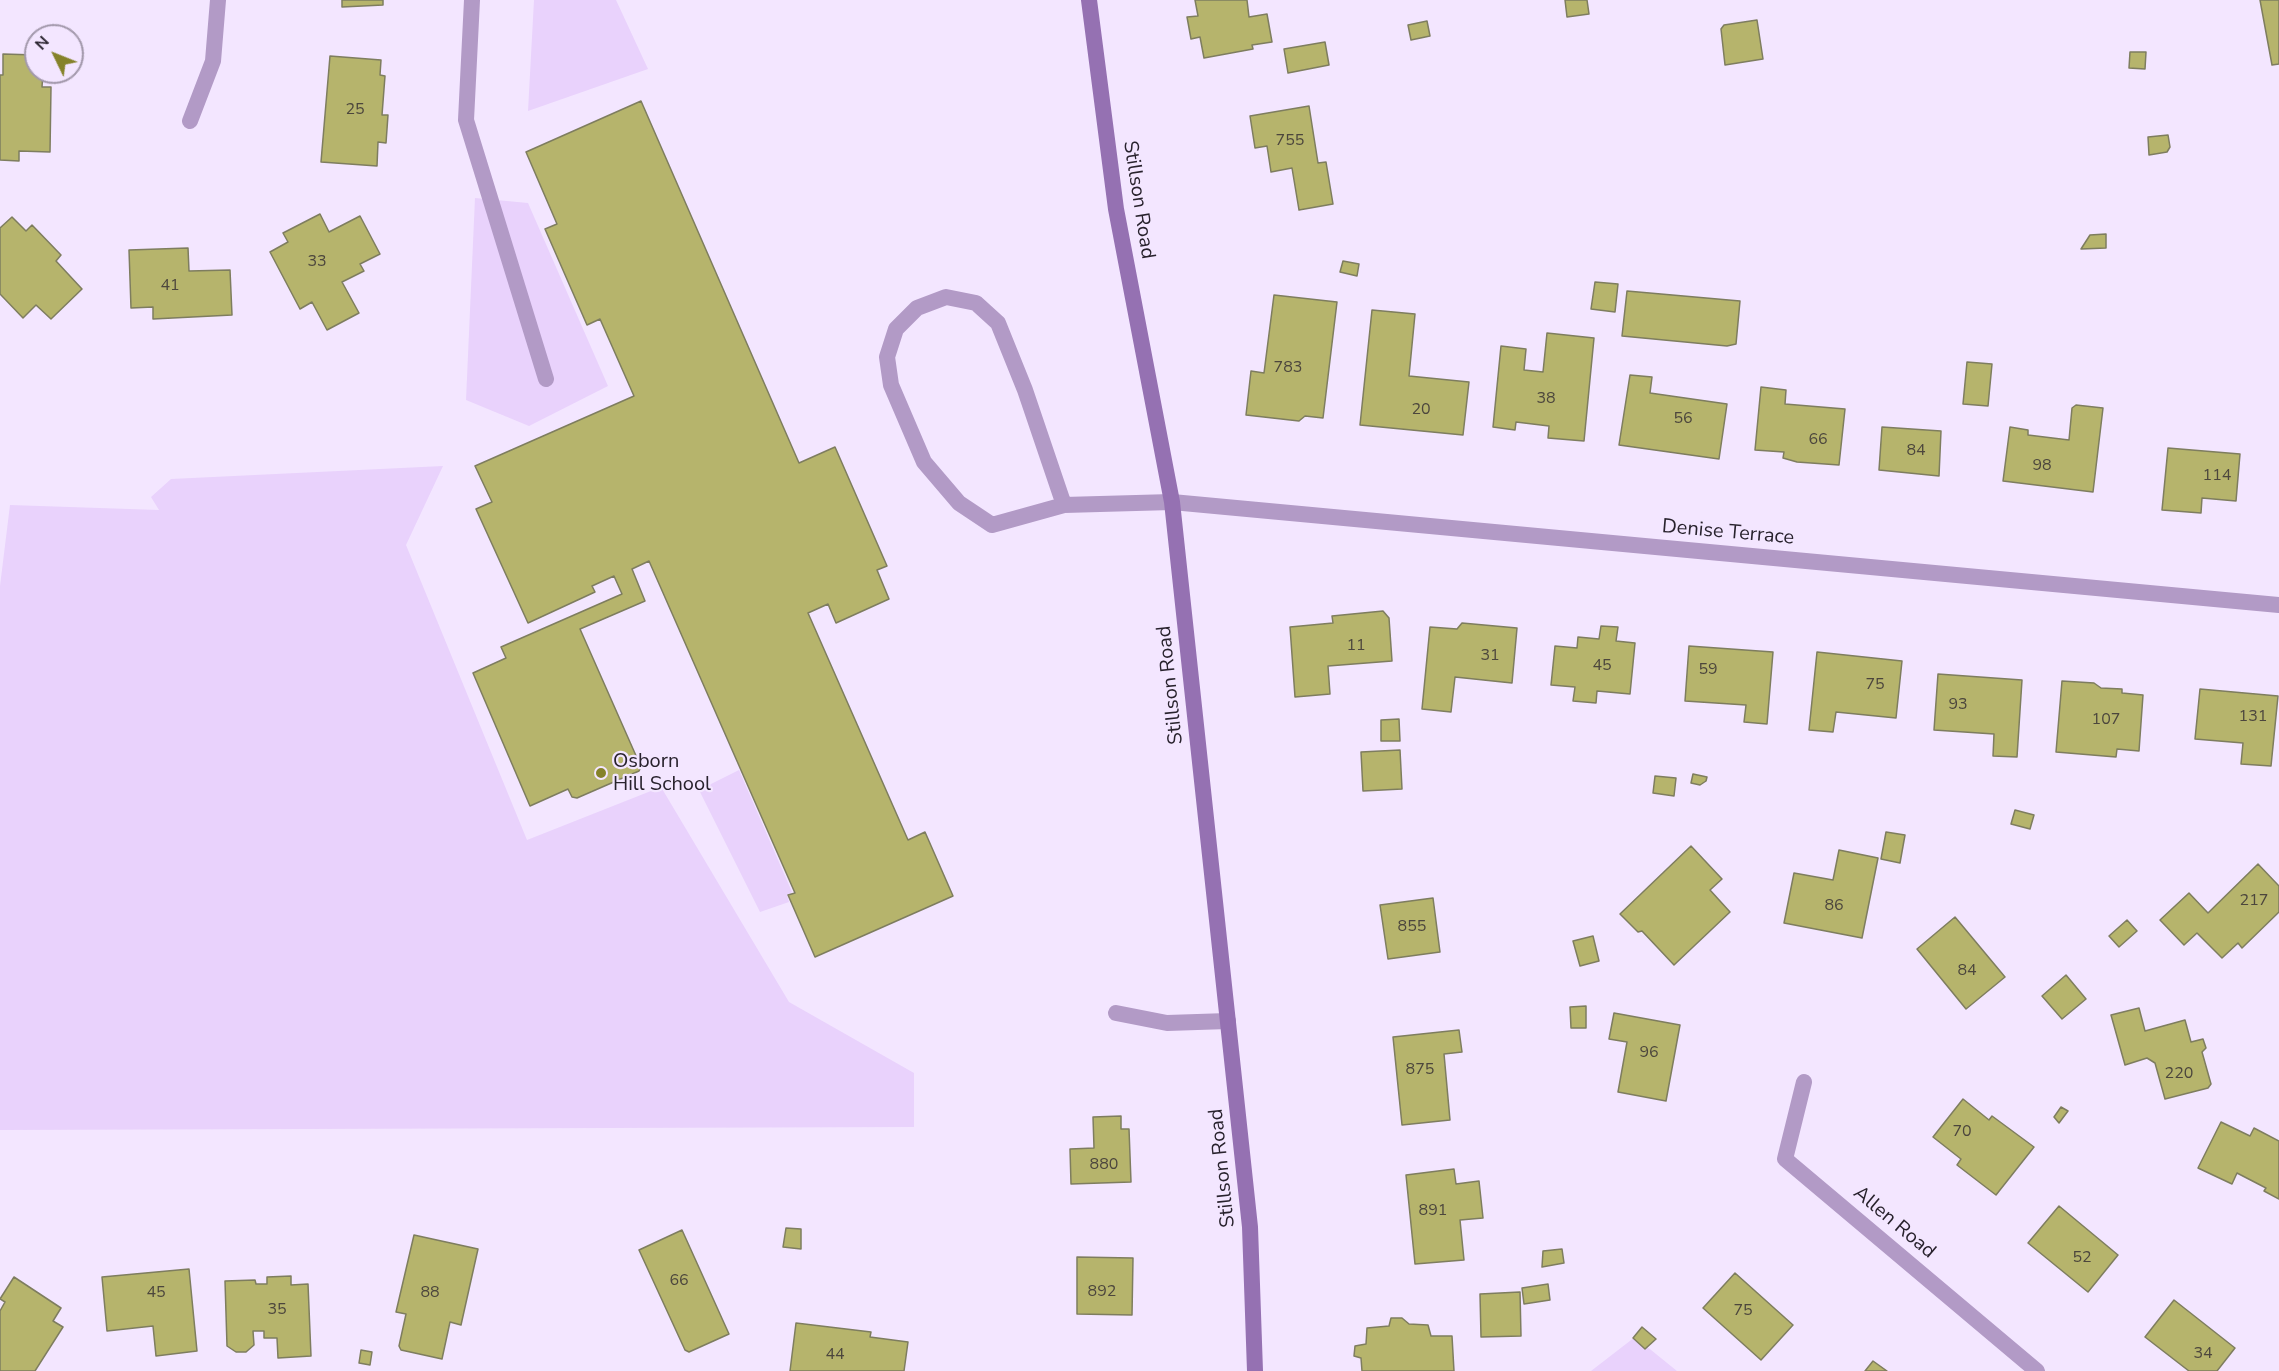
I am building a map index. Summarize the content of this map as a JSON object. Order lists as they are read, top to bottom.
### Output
{
  "streets": {
    "main road": ["Stillson Road"],
    "street": ["Denise Terrace", "Allen Road"]
  },
  "crossings": [
    ["Stillson Road", "Denise Terrace"]
  ],
  "places": ["Osborn Hill School"],
  "house_numbers": [
    "25",
    "755",
    "33",
    "41",
    "783",
    "38",
    "20",
    "56",
    "66",
    "84",
    "98",
    "114",
    "11",
    "31",
    "45",
    "59",
    "75",
    "93",
    "131",
    "107",
    "217",
    "86",
    "855",
    "84",
    "96",
    "875",
    "220",
    "70",
    "880",
    "891",
    "52",
    "66",
    "892",
    "45",
    "88",
    "35",
    "75",
    "34",
    "44"
  ],
  "north": "top left"
}
